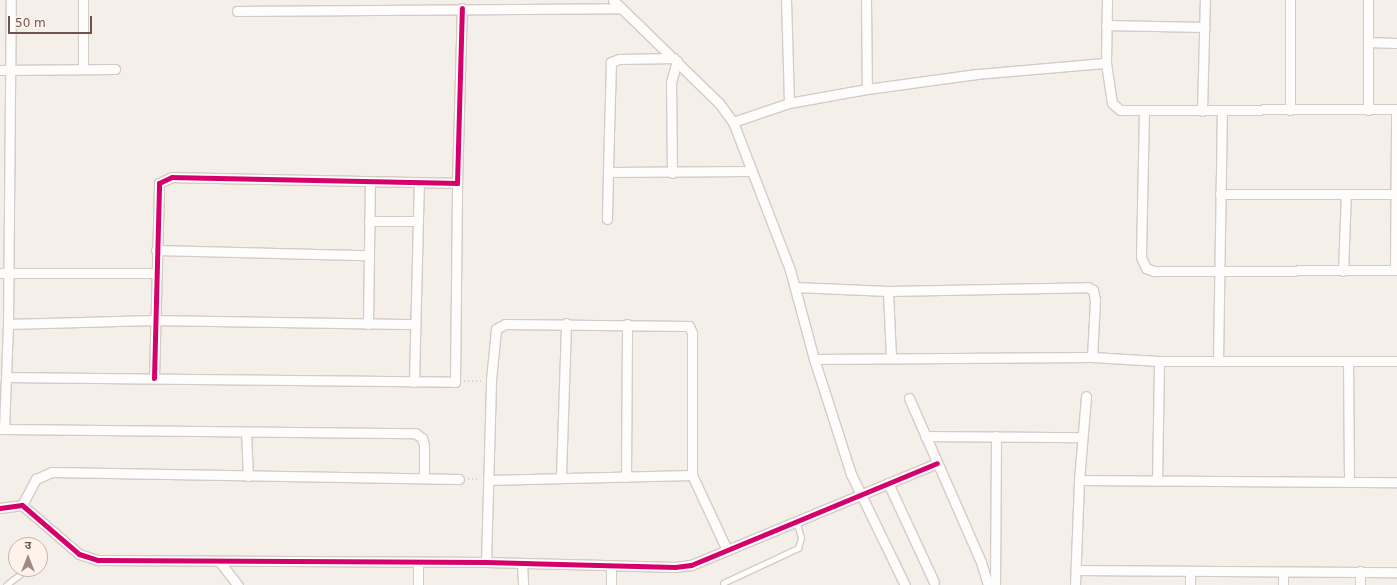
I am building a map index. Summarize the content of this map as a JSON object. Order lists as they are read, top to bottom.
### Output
{
  "scale_bar": "50 m",
  "north": "top"
}
